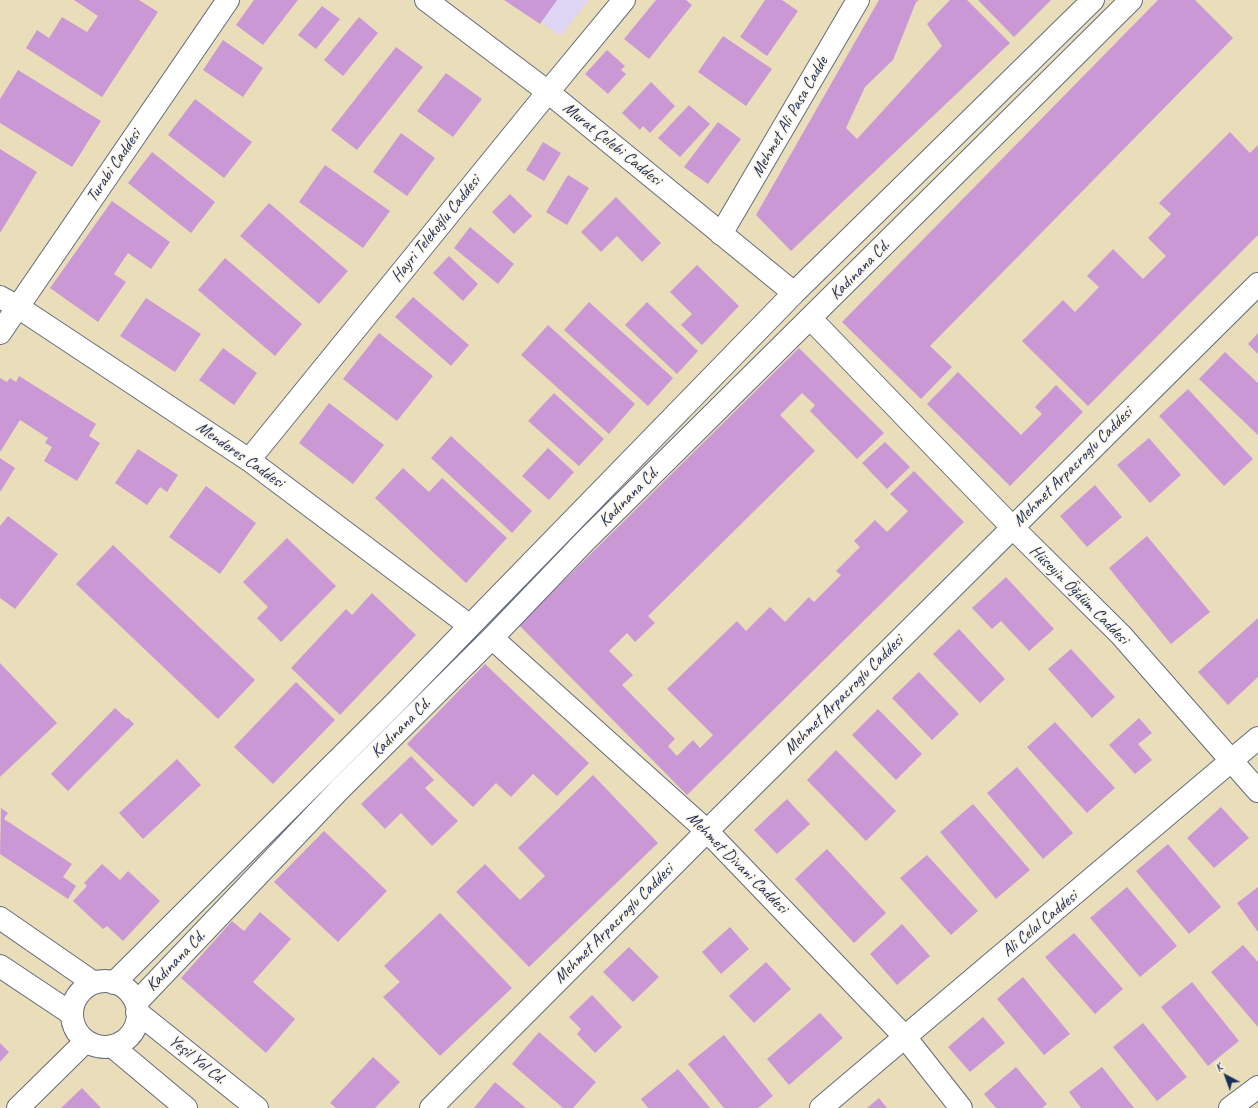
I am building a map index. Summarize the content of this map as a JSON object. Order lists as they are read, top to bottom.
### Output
{
  "streets": {
    "street": [
      "Mehmet Ali Pasa Cadde",
      "Murat Çelebi Caddesi",
      "Turabi Caddesi",
      "Hayri Telekoğlu Caddesi",
      "Kadınana Cd.",
      "Menderes Caddesi",
      "Mehmet Arpacroglu Caddesi",
      "Hüseyin Öğdüm Caddesi",
      "Mehmet Divani Caddesi",
      "Ali Celal Caddesi",
      "Yeşil Yol Cd."
    ]
  },
  "crossings": [
    ["Mehmet Ali Pasa Cadde", "Murat Çelebi Caddesi"],
    ["Murat Çelebi Caddesi", "Hayri Telekoğlu Caddesi"],
    ["Murat Çelebi Caddesi", "Kadınana Cd."],
    ["Turabi Caddesi", "Menderes Caddesi"],
    ["Hayri Telekoğlu Caddesi", "Menderes Caddesi"],
    ["Kadınana Cd.", "Menderes Caddesi"],
    ["Kadınana Cd.", "Hüseyin Öğdüm Caddesi"],
    ["Kadınana Cd.", "Mehmet Divani Caddesi"],
    ["Kadınana Cd.", "Yeşil Yol Cd."],
    ["Mehmet Arpacroglu Caddesi", "Hüseyin Öğdüm Caddesi"],
    ["Mehmet Arpacroglu Caddesi", "Mehmet Divani Caddesi"],
    ["Hüseyin Öğdüm Caddesi", "Ali Celal Caddesi"],
    ["Mehmet Divani Caddesi", "Ali Celal Caddesi"]
  ],
  "north": "top left"
}
